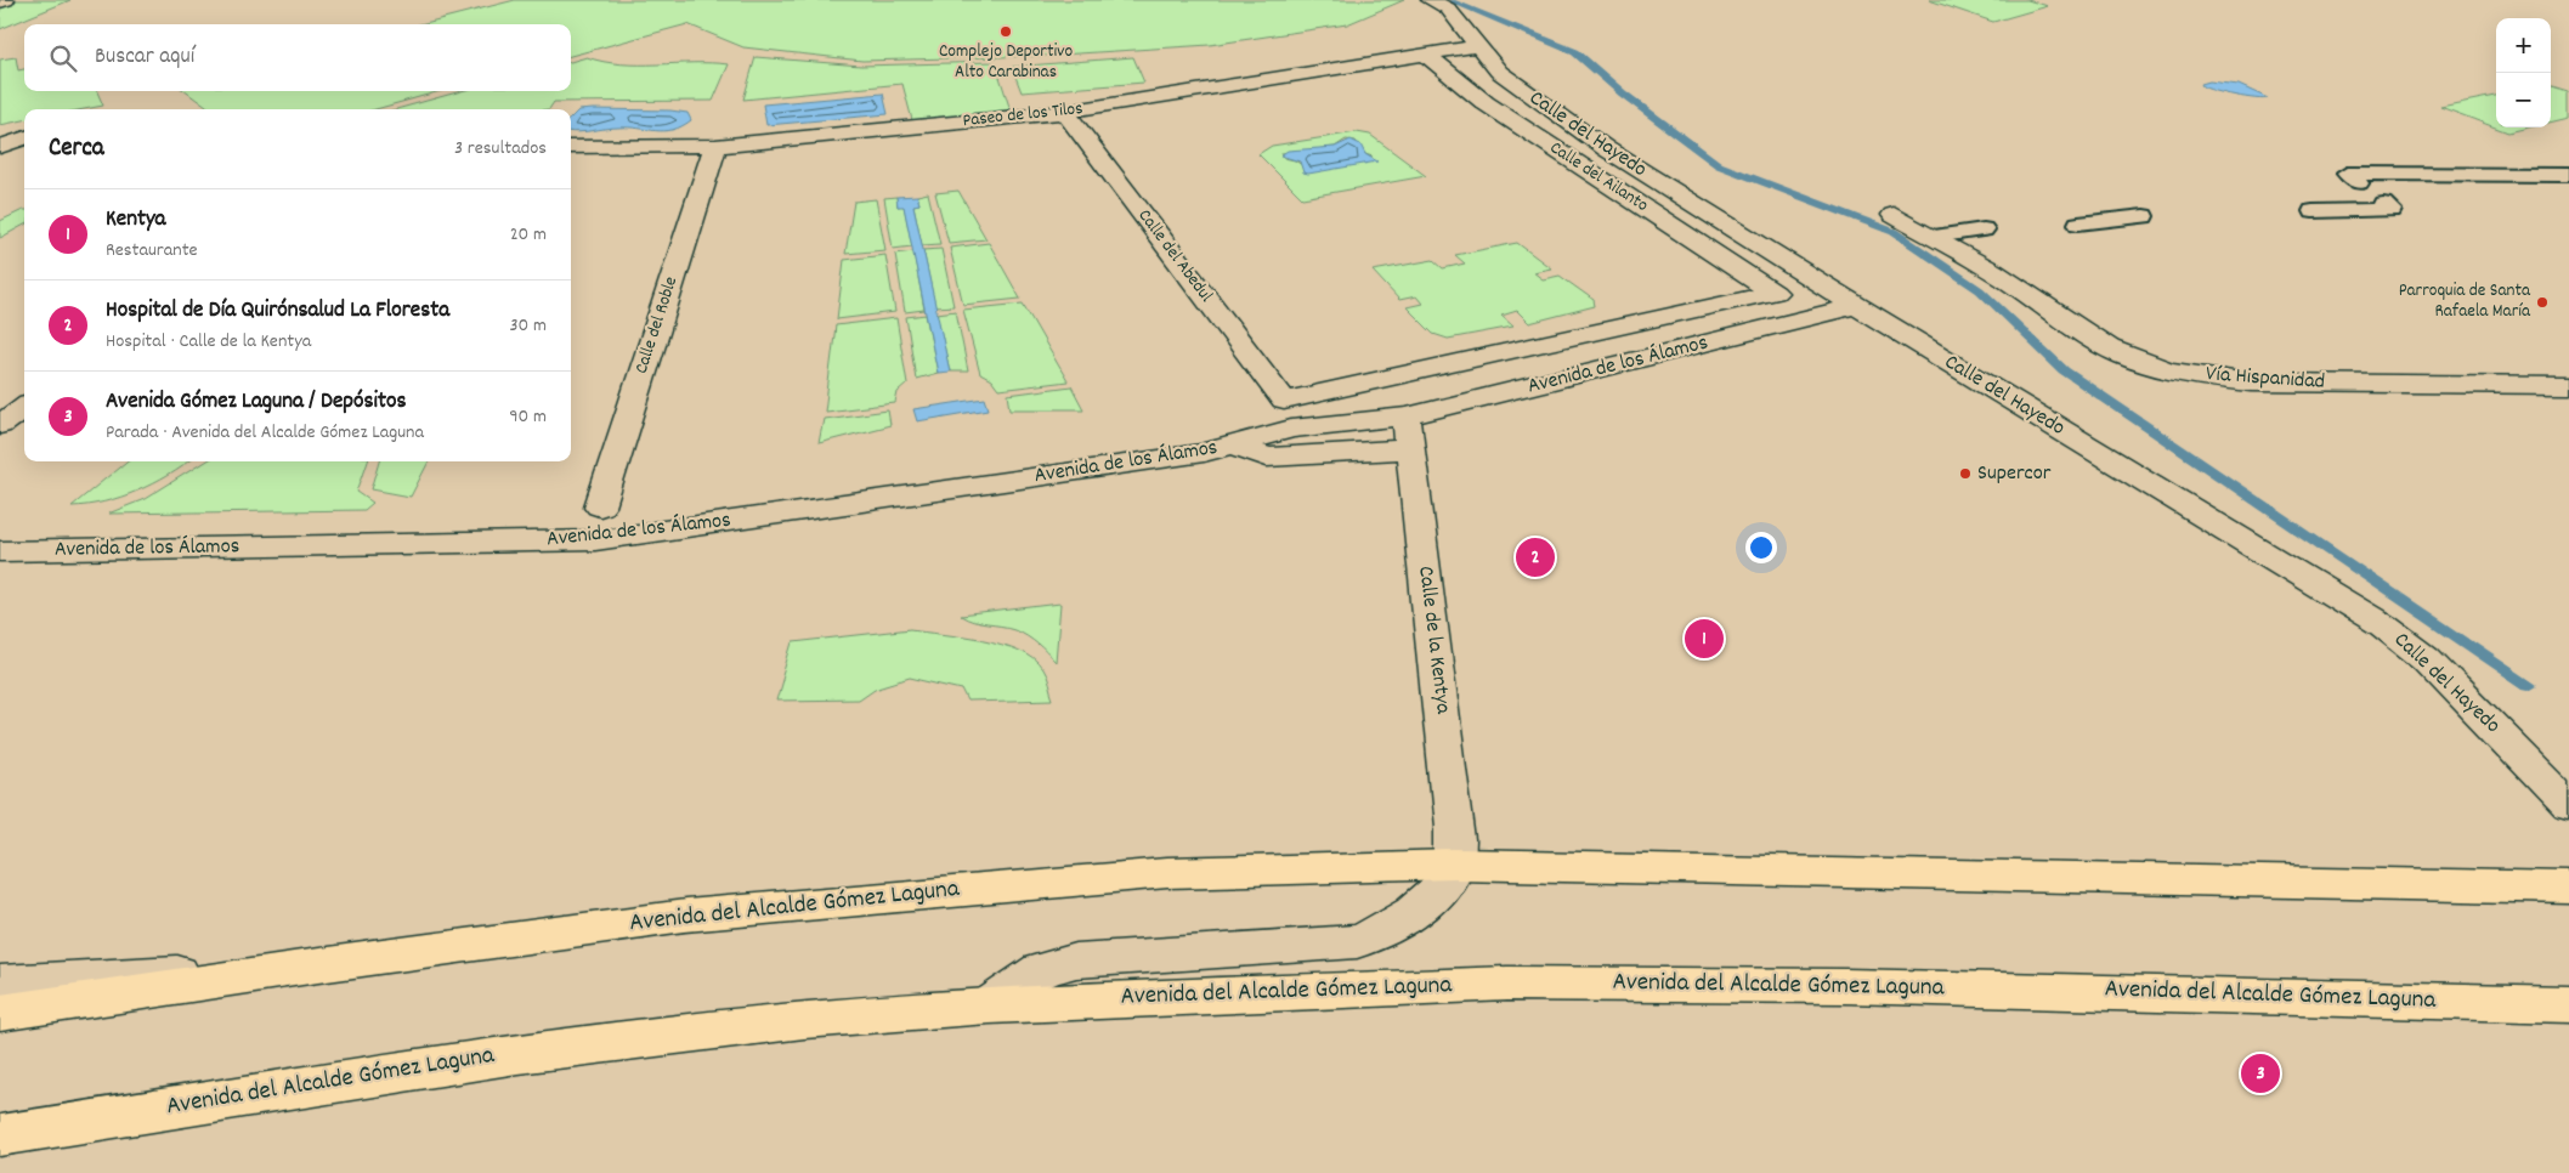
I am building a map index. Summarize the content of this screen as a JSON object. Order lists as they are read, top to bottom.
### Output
{
  "streets": {
    "main road": ["Avenida del Alcalde Gómez Laguna"],
    "street": [
      "Paseo de los Tilos",
      "Calle del Hayedo",
      "Calle del Ailanto",
      "Calle del Abedul",
      "Calle del Roble",
      "Avenida de los Álamos",
      "Vía Hispanidad",
      "Calle de la Kentya"
    ]
  },
  "crossings": [
    ["Paseo de los Tilos", "Calle del Hayedo"],
    ["Paseo de los Tilos", "Calle del Ailanto"],
    ["Paseo de los Tilos", "Calle del Abedul"],
    ["Paseo de los Tilos", "Calle del Roble"],
    ["Calle del Hayedo", "Avenida de los Álamos"],
    ["Calle del Ailanto", "Calle del Abedul"],
    ["Avenida de los Álamos", "Calle de la Kentya"],
    ["Calle de la Kentya", "Avenida del Alcalde Gómez Laguna"]
  ],
  "places": ["Complejo Deportivo Alto Carabinas", "Parroquia de Santa Rafaela María", "Supercor"],
  "page": {
    "map_buttons": ["+", "−"],
    "search": "Buscar aquí",
    "heading": ["Cerca", "3 resultados"],
    "list": [
      {
        "mark": "1",
        "name": "Kentya",
        "note": "Restaurante",
        "value": "20 m"
      },
      {
        "mark": "2",
        "name": "Hospital de Día Quirónsalud La Floresta",
        "note": "Hospital · Calle de la Kentya",
        "value": "30 m"
      },
      {
        "mark": "3",
        "name": "Avenida Gómez Laguna / Depósitos",
        "note": "Parada · Avenida del Alcalde Gómez Laguna",
        "value": "90 m"
      }
    ],
    "pins": ["2", "1", "3"]
  }
}
